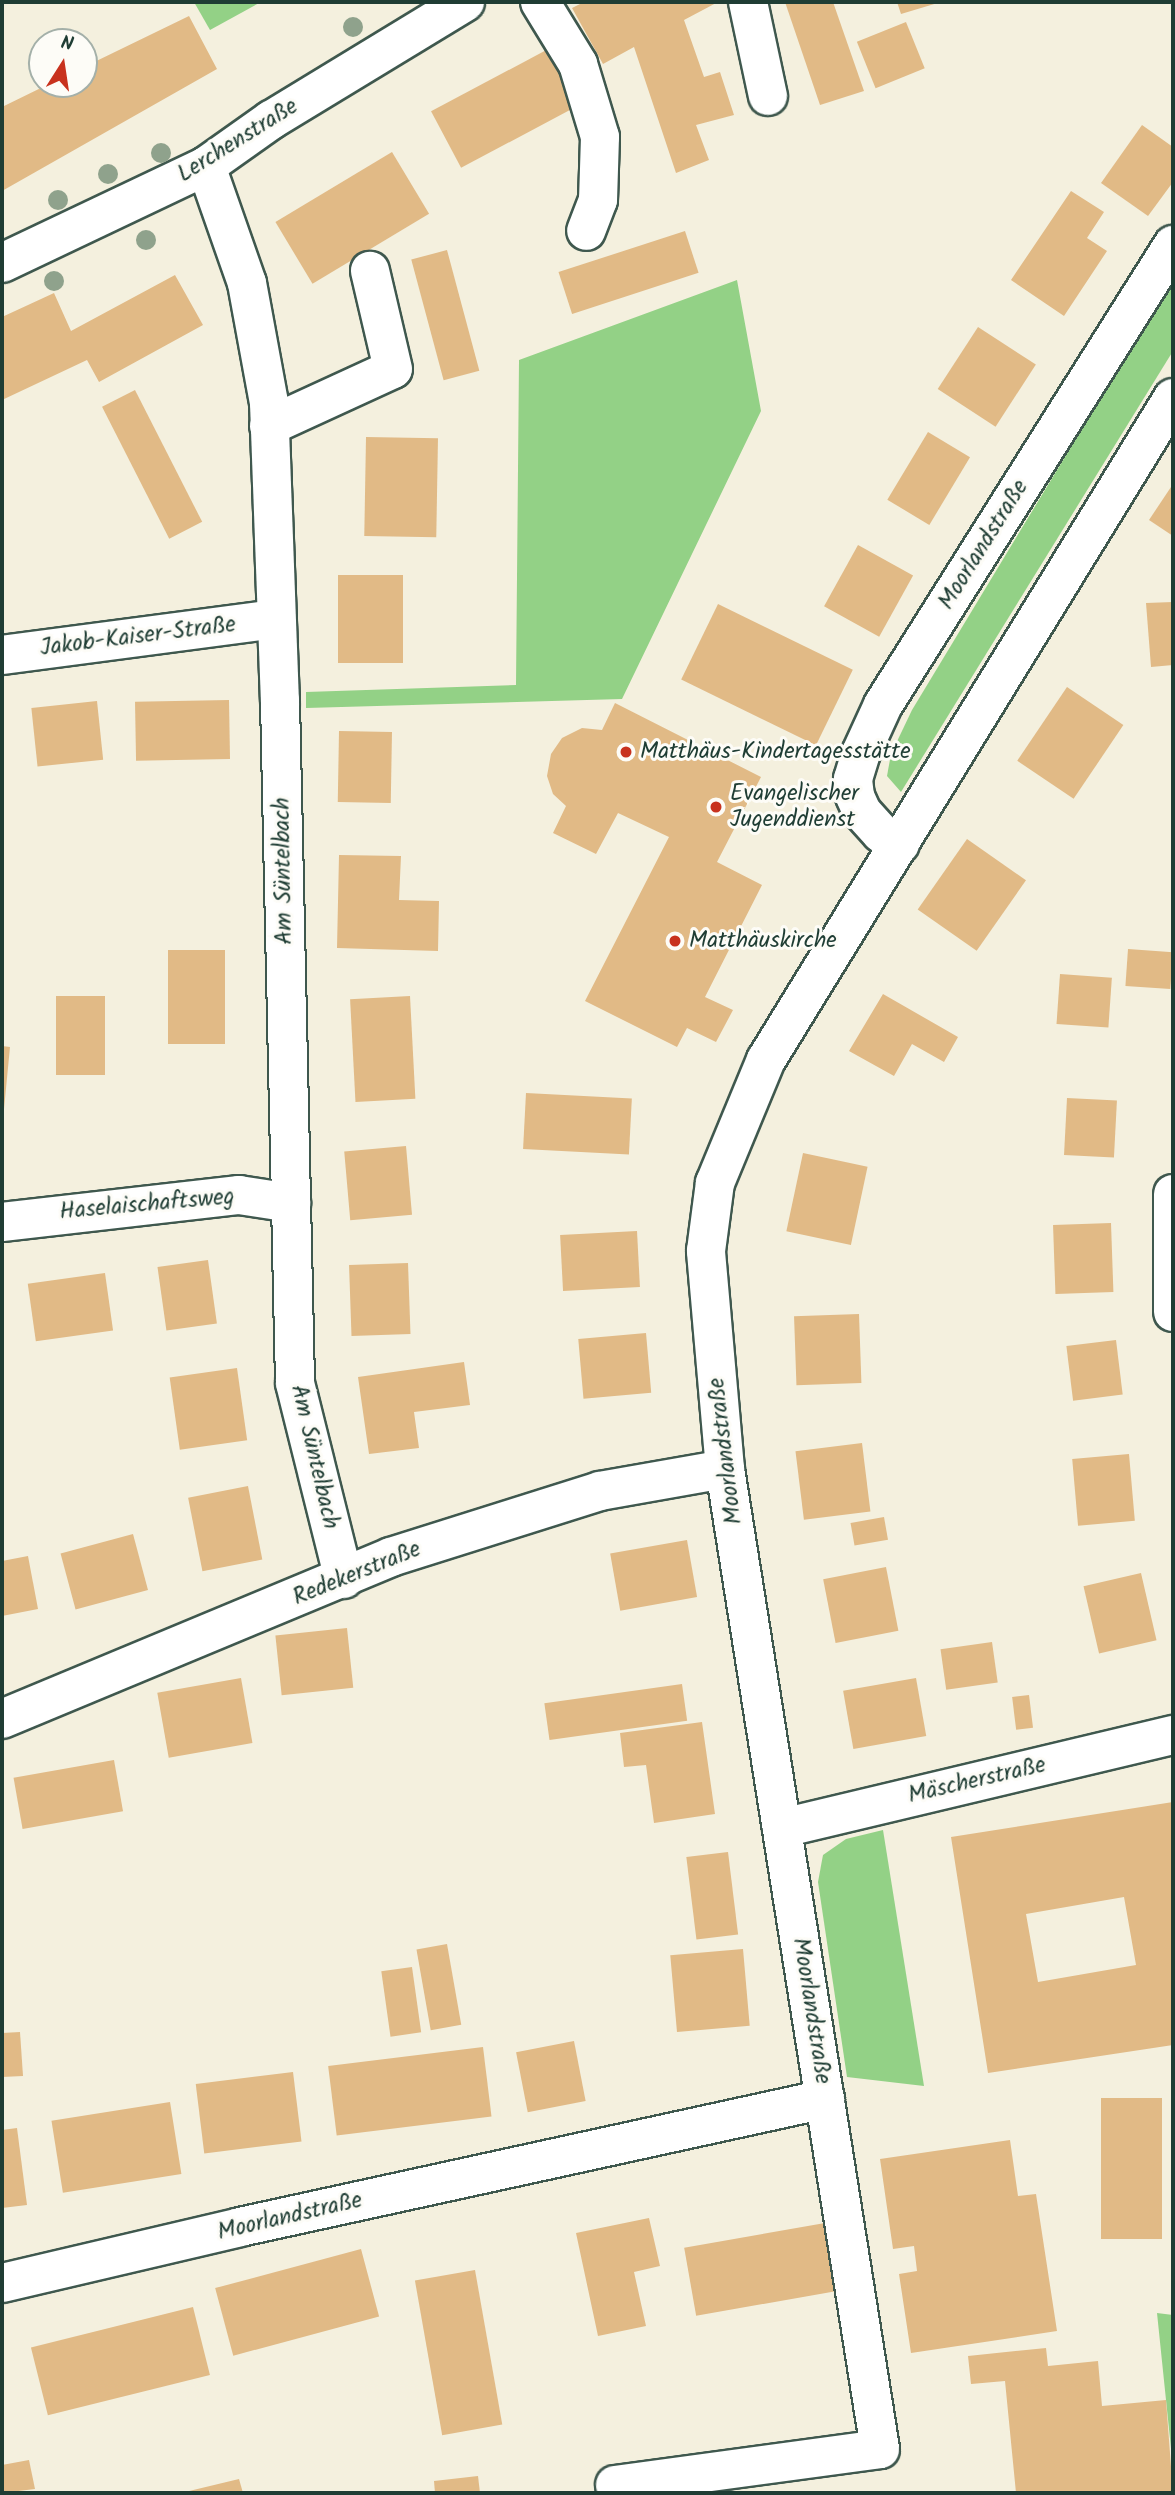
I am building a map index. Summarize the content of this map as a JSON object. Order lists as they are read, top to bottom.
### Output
{
  "streets": {
    "street": [
      "Lerchenstraße",
      "Moorlandstraße",
      "Jakob-Kaiser-Straße",
      "Am Süntelbach",
      "Haselaischaftsweg",
      "Redekerstraße",
      "Mäscherstraße"
    ]
  },
  "crossings": [
    ["Lerchenstraße", "Am Süntelbach"],
    ["Moorlandstraße", "Redekerstraße"],
    ["Moorlandstraße", "Mäscherstraße"],
    ["Jakob-Kaiser-Straße", "Am Süntelbach"],
    ["Am Süntelbach", "Haselaischaftsweg"],
    ["Am Süntelbach", "Redekerstraße"]
  ],
  "places": ["Matthäus-Kindertagesstätte", "Evangelischer Jugenddienst", "Matthäuskirche"],
  "north": "top"
}
